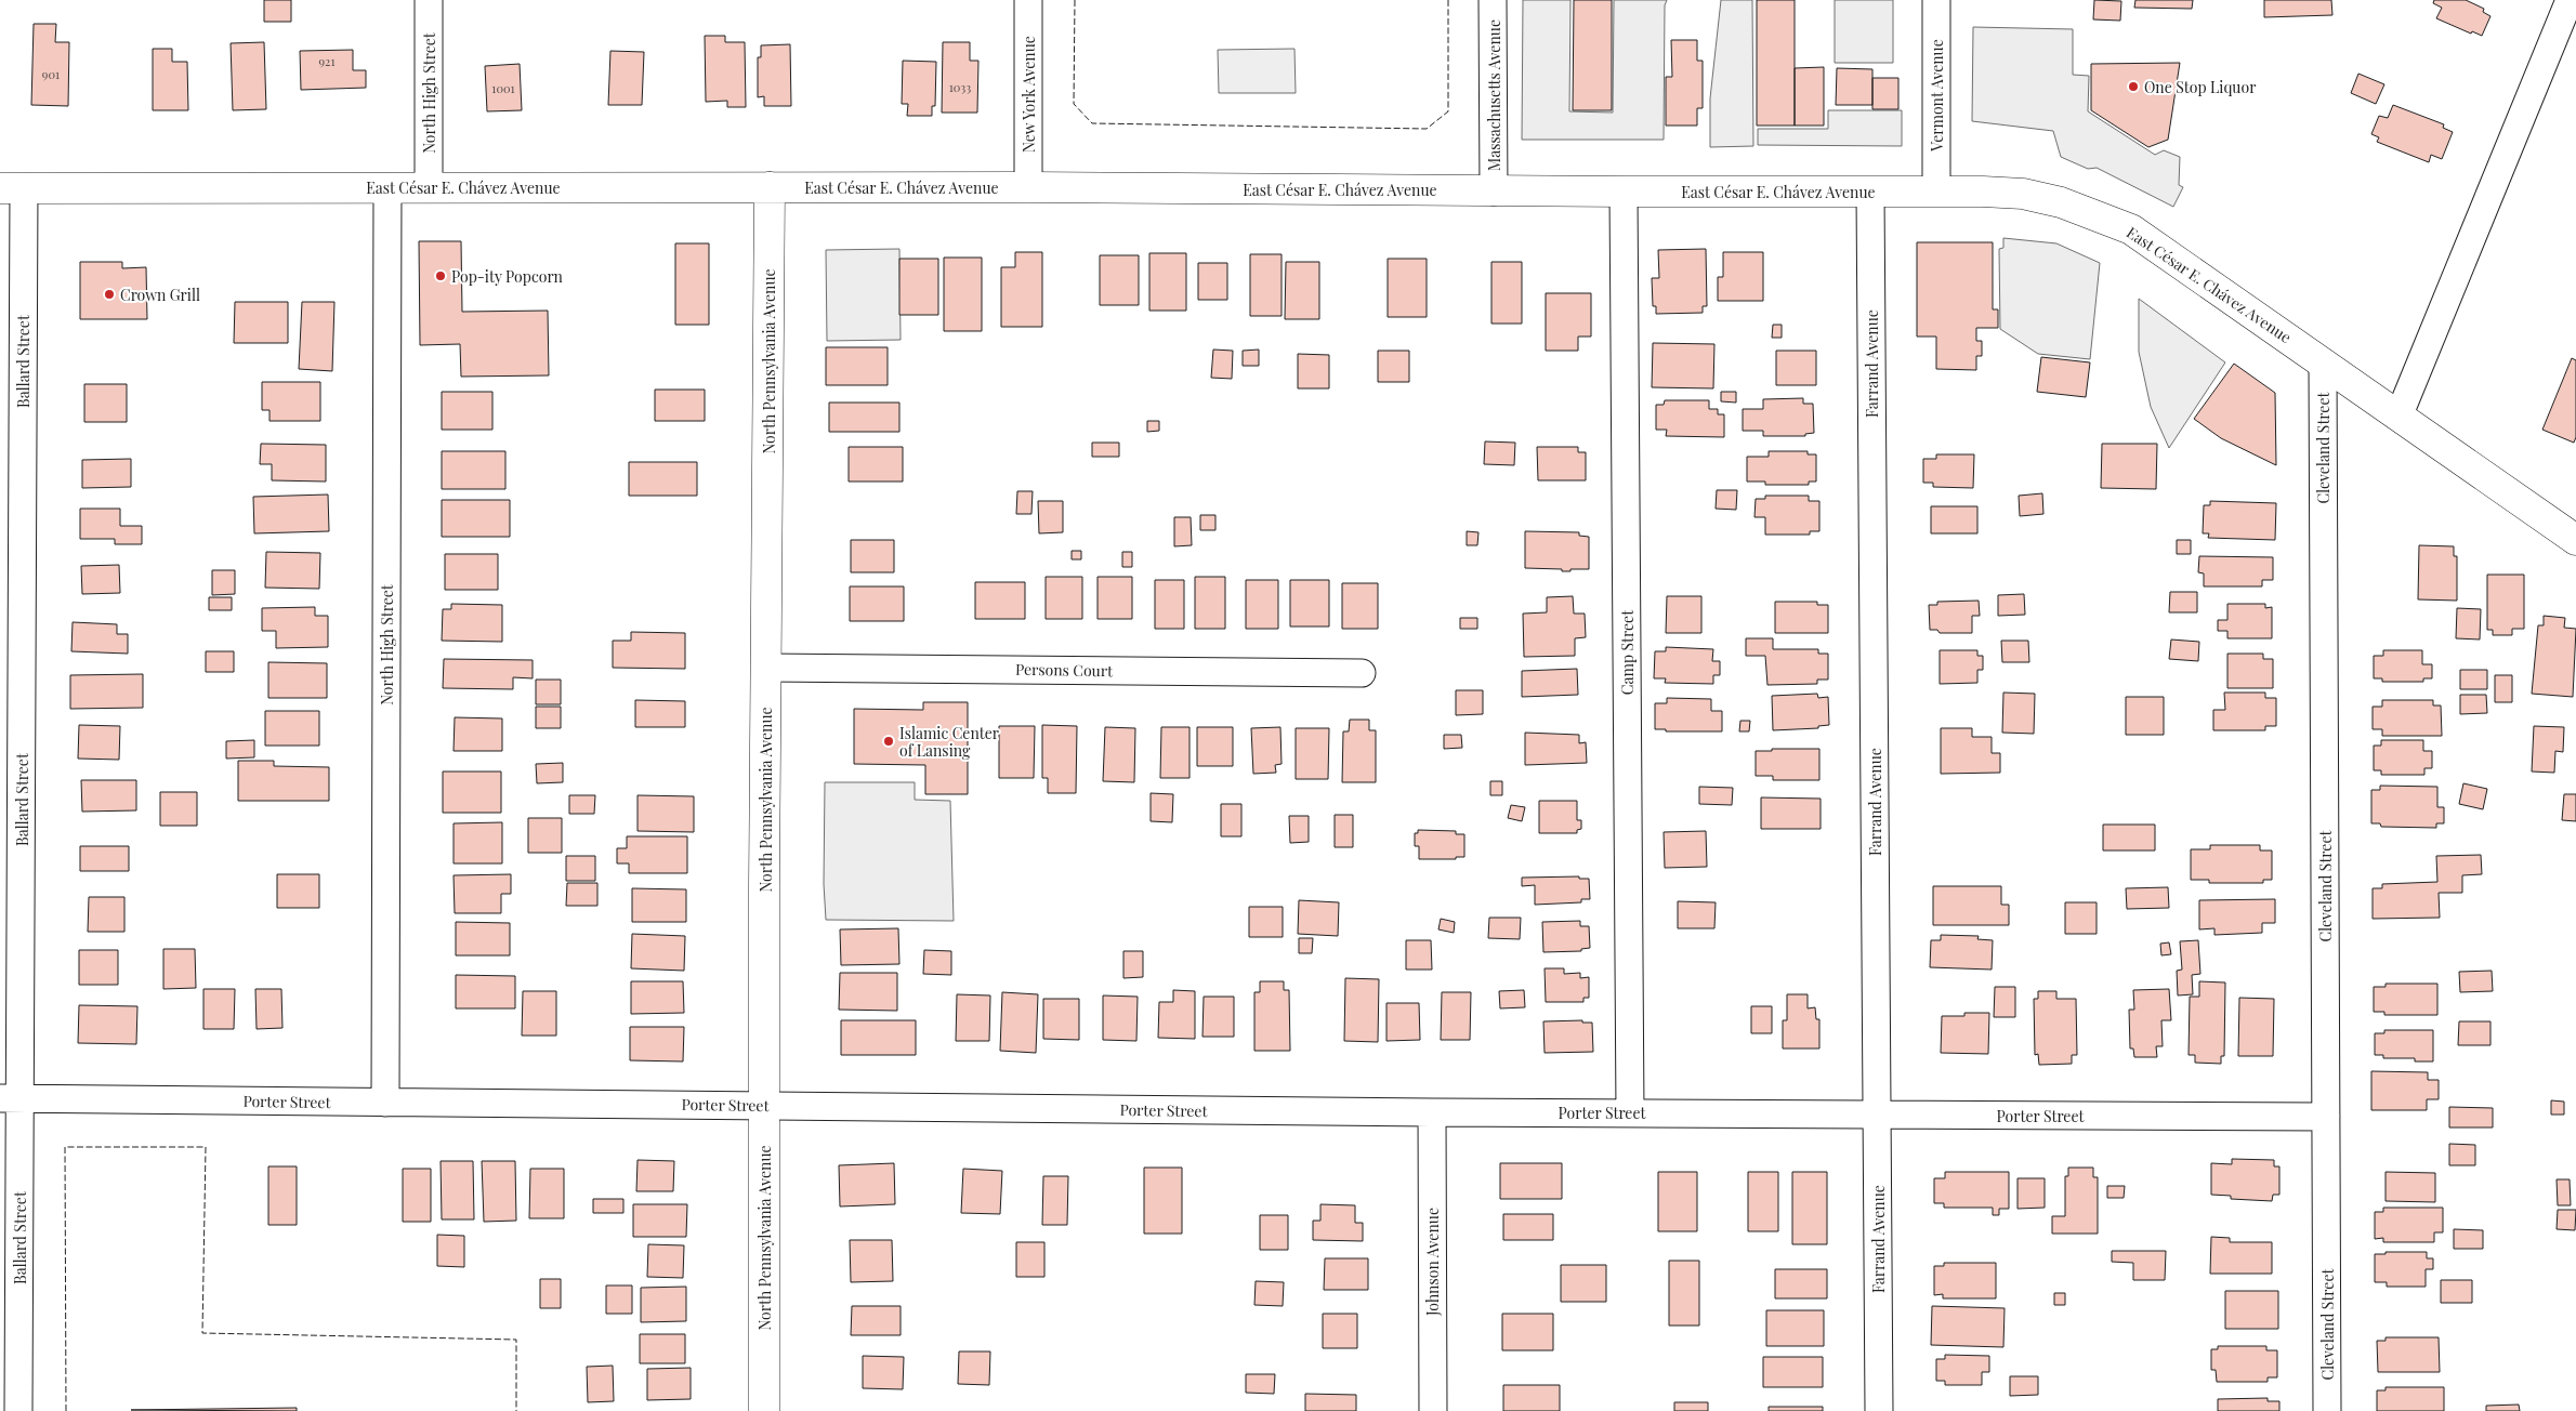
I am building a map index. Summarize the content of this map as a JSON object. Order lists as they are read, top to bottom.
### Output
{
  "streets": {
    "street": [
      "North High Street",
      "New York Avenue",
      "Massachusetts Avenue",
      "Vermont Avenue",
      "East César E. Chávez Avenue",
      "Ballard Street",
      "North Pennsylvania Avenue",
      "Farrand Avenue",
      "Cleveland Street",
      "Camp Street",
      "Persons Court",
      "Porter Street",
      "Johnson Avenue"
    ]
  },
  "crossings": [
    ["North High Street", "East César E. Chávez Avenue"],
    ["North High Street", "Porter Street"],
    ["New York Avenue", "East César E. Chávez Avenue"],
    ["Massachusetts Avenue", "East César E. Chávez Avenue"],
    ["Vermont Avenue", "East César E. Chávez Avenue"],
    ["East César E. Chávez Avenue", "Ballard Street"],
    ["East César E. Chávez Avenue", "North Pennsylvania Avenue"],
    ["East César E. Chávez Avenue", "Farrand Avenue"],
    ["East César E. Chávez Avenue", "Cleveland Street"],
    ["East César E. Chávez Avenue", "Camp Street"],
    ["Ballard Street", "Porter Street"],
    ["North Pennsylvania Avenue", "Persons Court"],
    ["North Pennsylvania Avenue", "Porter Street"],
    ["Farrand Avenue", "Porter Street"],
    ["Cleveland Street", "Porter Street"],
    ["Camp Street", "Porter Street"],
    ["Porter Street", "Johnson Avenue"]
  ],
  "places": [
    "One Stop Liquor",
    "Pop-ity Popcorn",
    "Crown Grill",
    "Islamic Center of Lansing"
  ],
  "house_numbers": [
    "921",
    "901",
    "1033",
    "1001"
  ]
}
